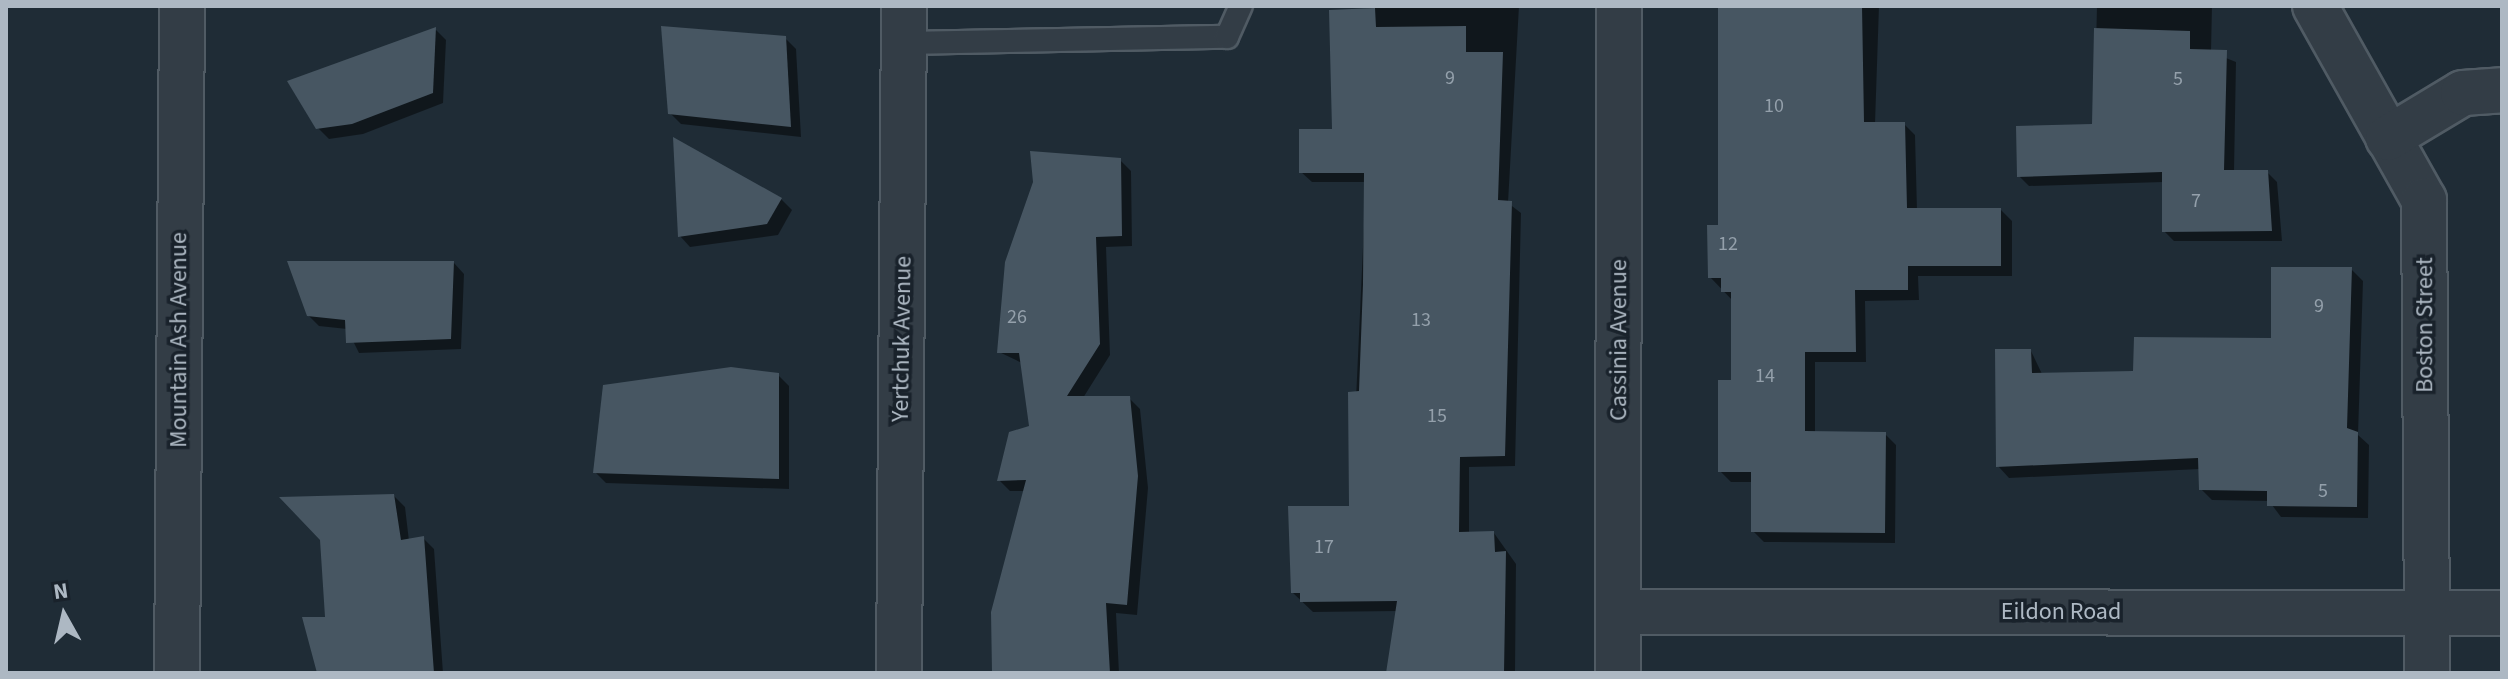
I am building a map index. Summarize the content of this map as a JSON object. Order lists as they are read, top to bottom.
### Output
{
  "streets": {
    "street": [
      "Boston Street",
      "Yertchuk Avenue",
      "Mountain Ash Avenue",
      "Cassinia Avenue",
      "Eildon Road"
    ]
  },
  "crossings": [
    ["Boston Street", "Eildon Road"],
    ["Cassinia Avenue", "Eildon Road"]
  ],
  "house_numbers": [
    "9",
    "5",
    "10",
    "7",
    "12",
    "9",
    "26",
    "13",
    "14",
    "15",
    "5",
    "17"
  ],
  "north": "top"
}
